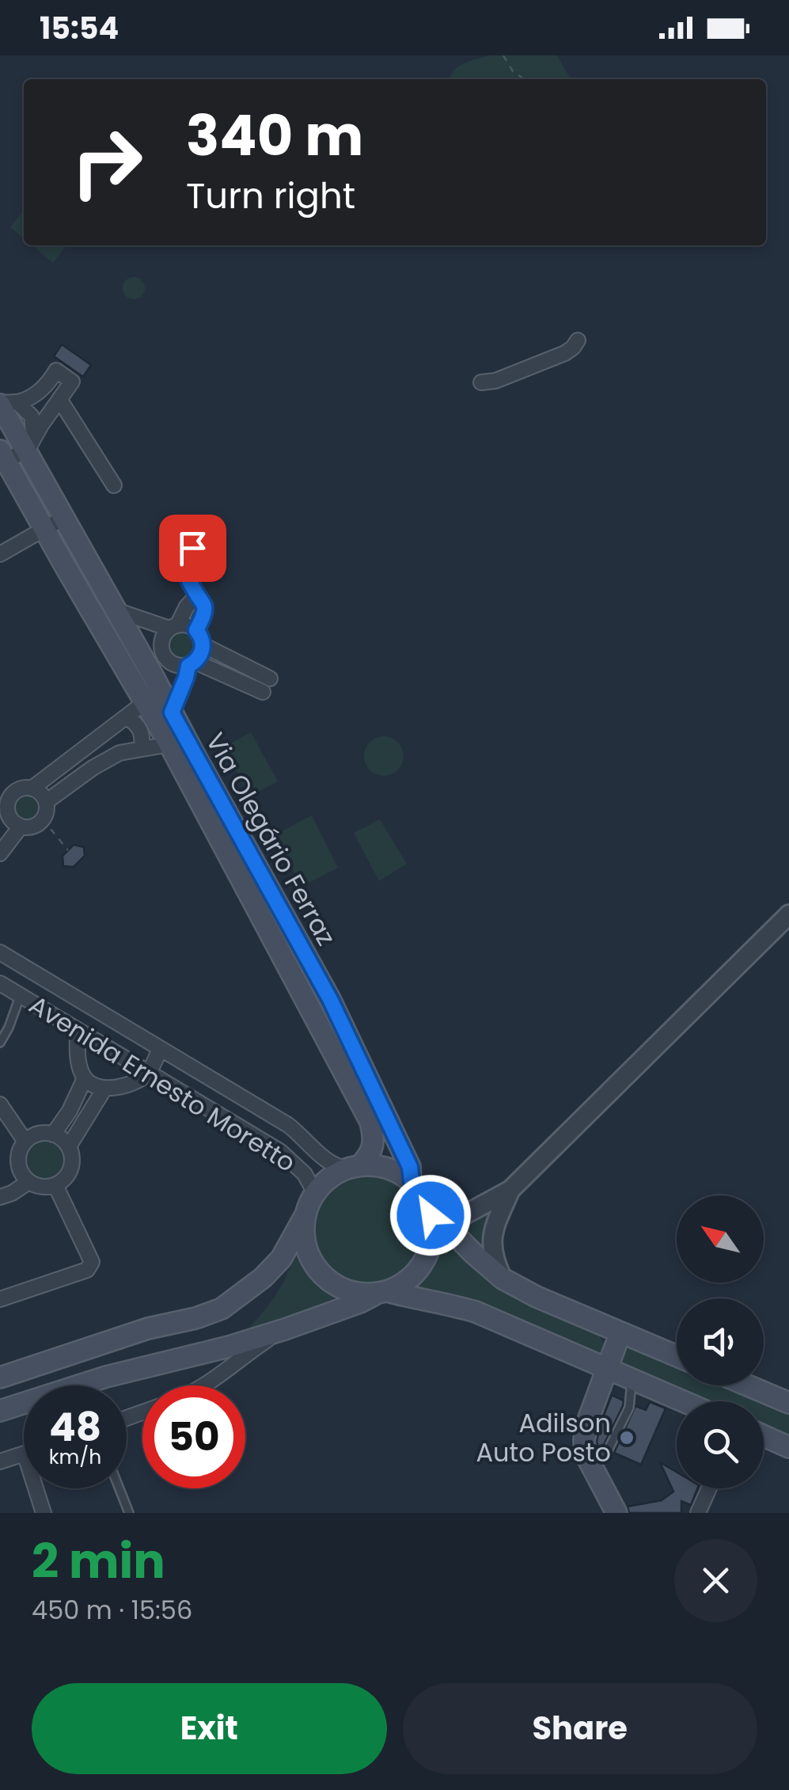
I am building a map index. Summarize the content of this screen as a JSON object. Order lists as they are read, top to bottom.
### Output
{
  "streets": {
    "main road": ["Via Olegário Ferraz"],
    "street": ["Avenida Ernesto Moretto"]
  },
  "crossings": [
    ["Via Olegário Ferraz", "Avenida Ernesto Moretto"]
  ],
  "places": ["Adilson Auto Posto"],
  "north": "top left",
  "page": {
    "status": "15:54",
    "turn": ["340 m", "Turn right"],
    "speed": "48 km/h",
    "limit": "50",
    "heading": ["2 min", "450 m · 15:56"],
    "buttons": ["Exit", "Share"]
  }
}
